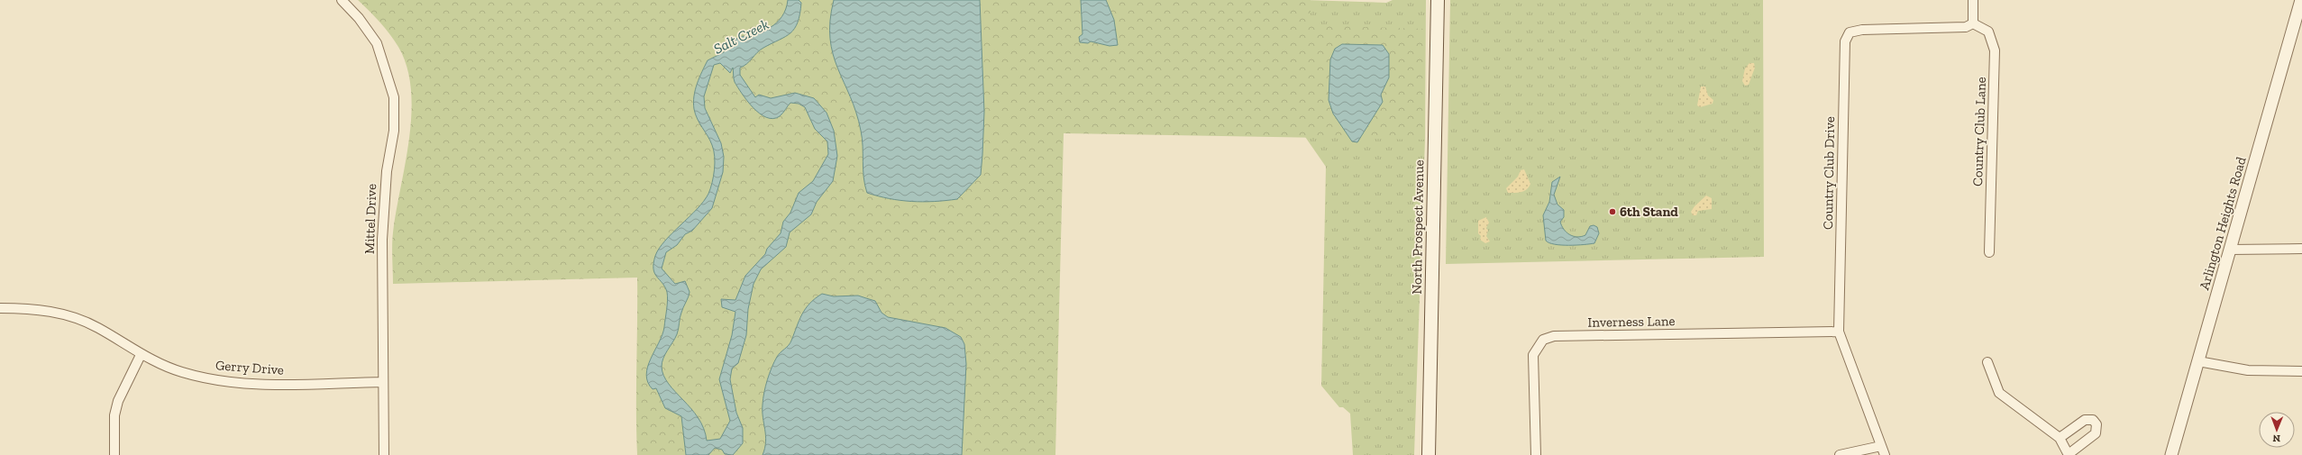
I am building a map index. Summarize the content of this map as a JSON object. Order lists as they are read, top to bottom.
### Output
{
  "streets": {
    "main road": ["North Prospect Avenue"],
    "street": [
      "Country Club Lane",
      "Country Club Drive",
      "Mittel Drive",
      "Arlington Heights Road",
      "Inverness Lane",
      "Gerry Drive"
    ]
  },
  "crossings": [
    ["Country Club Lane", "Country Club Drive"],
    ["Country Club Drive", "Inverness Lane"],
    ["Mittel Drive", "Gerry Drive"]
  ],
  "water": ["Salt Creek"],
  "places": ["6th Stand"],
  "north": "bottom"
}
